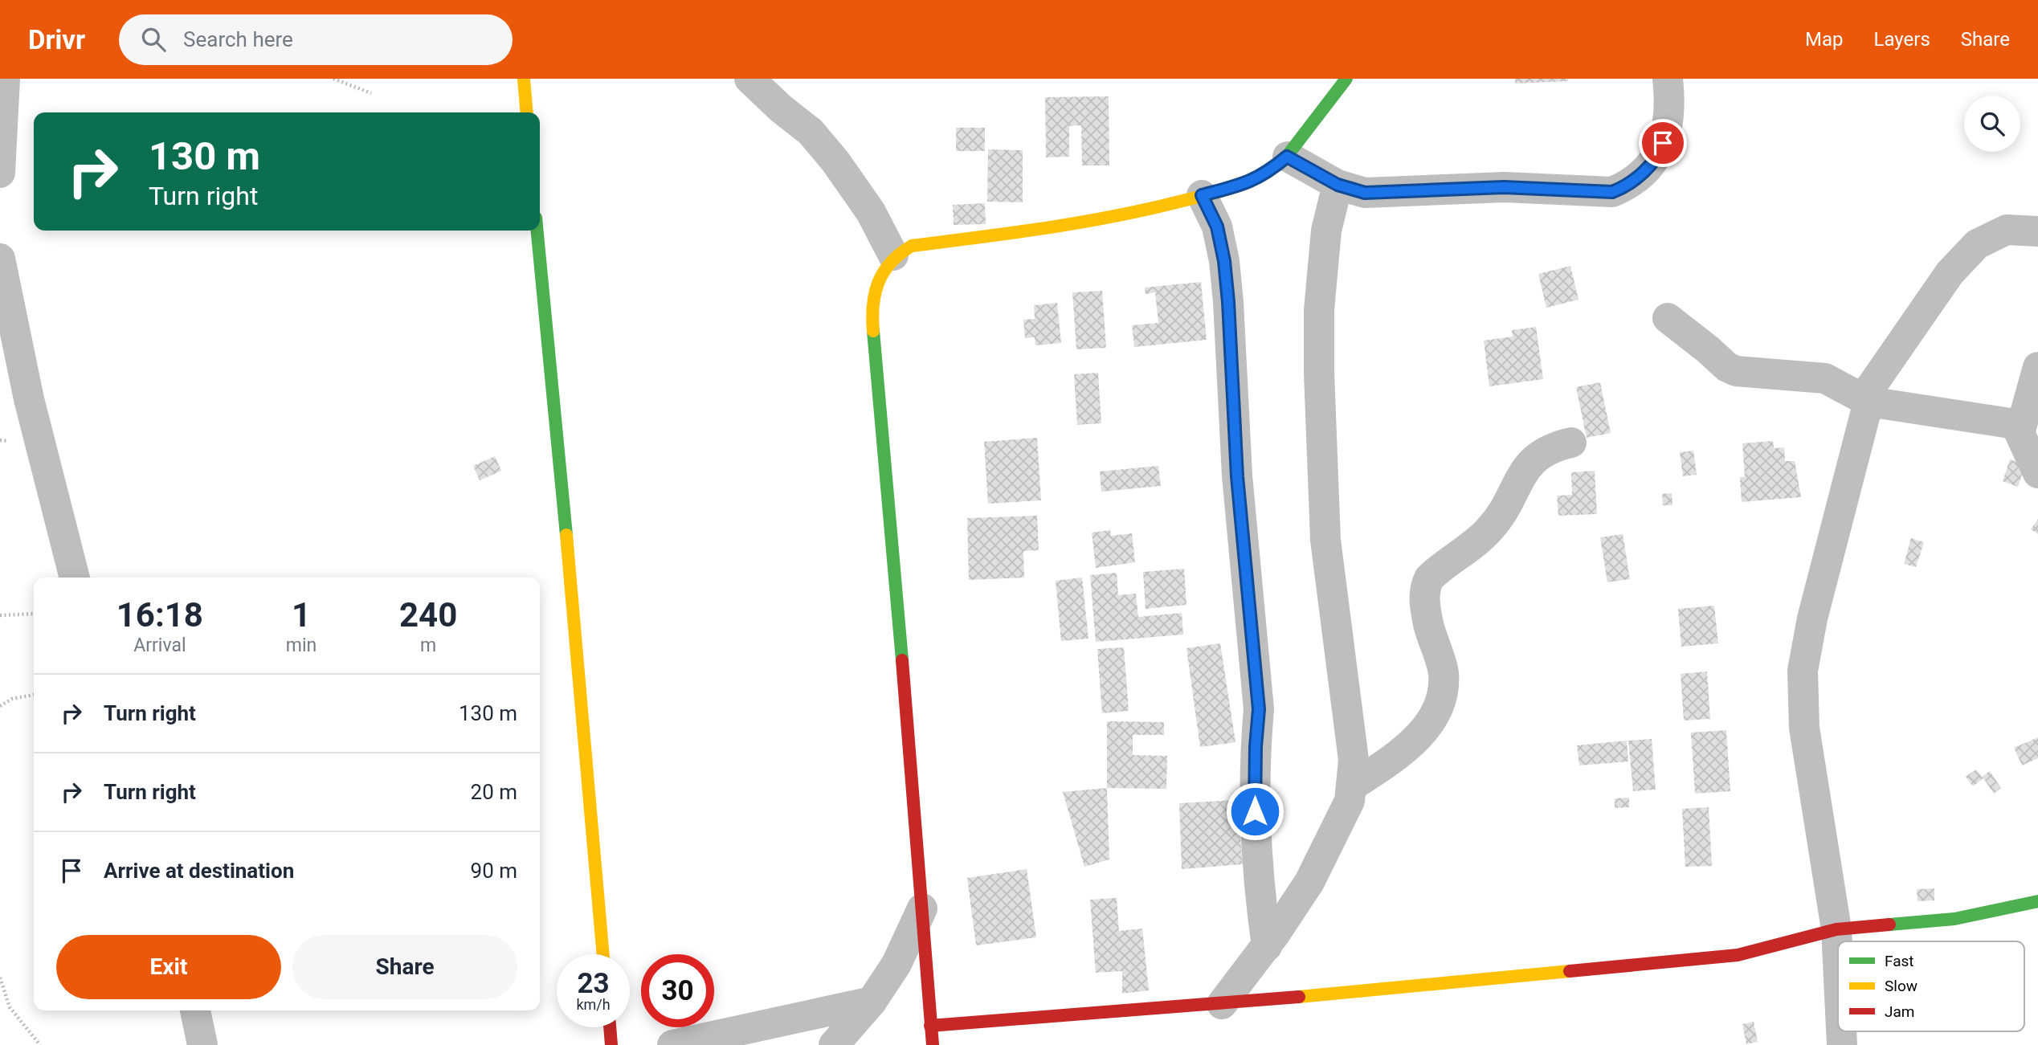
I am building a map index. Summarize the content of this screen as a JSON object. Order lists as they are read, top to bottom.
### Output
{
  "legend": ["Fast", "Slow", "Jam"],
  "page": {
    "header": "Drivr",
    "search": "Search here",
    "nav": ["Map", "Layers", "Share"],
    "turn": ["130 m", "Turn right"],
    "eta": [
      "16:18",
      "Arrival",
      "1",
      "min",
      "240",
      "m"
    ],
    "list": [
      {
        "name": "Turn right",
        "value": "130 m"
      },
      {
        "name": "Turn right",
        "value": "20 m"
      },
      {
        "name": "Arrive at destination",
        "value": "90 m"
      }
    ],
    "buttons": ["Exit", "Share"],
    "speed": "23 km/h",
    "limit": "30"
  }
}
